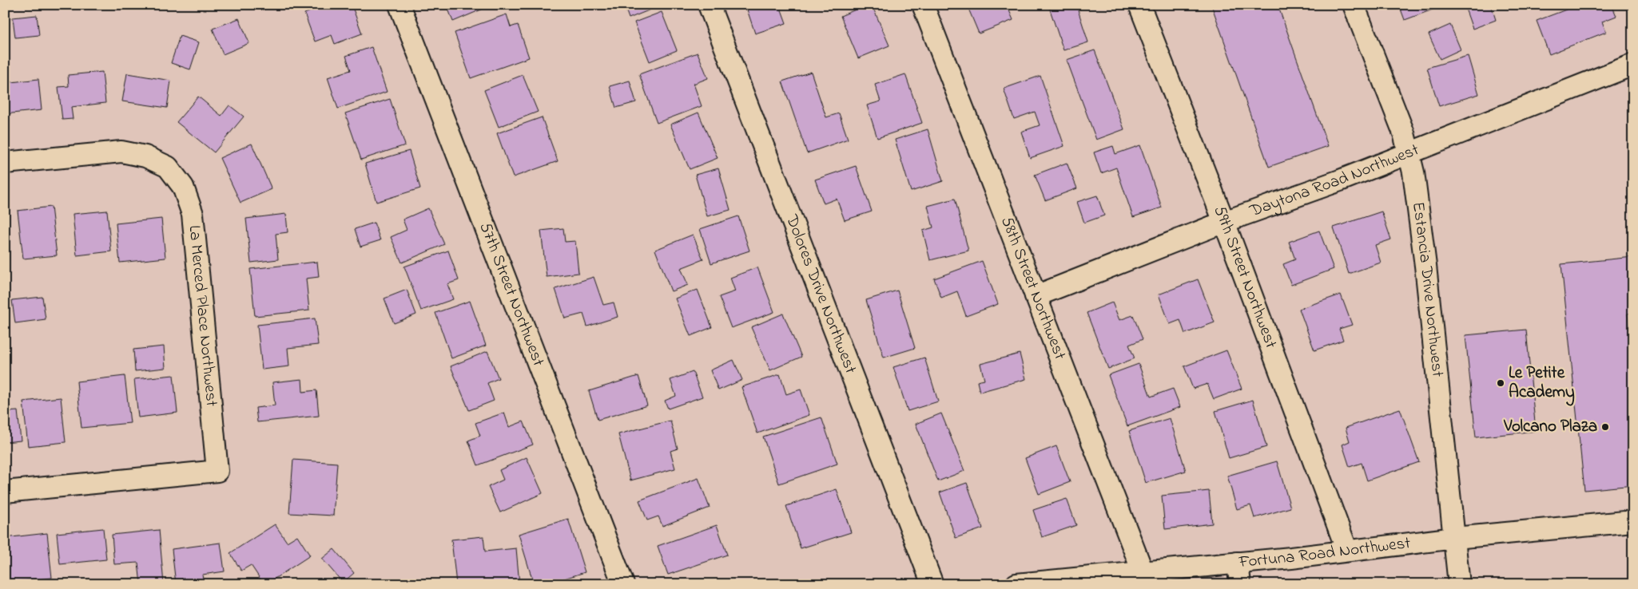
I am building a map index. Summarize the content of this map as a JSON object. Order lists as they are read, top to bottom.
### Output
{
  "streets": {
    "street": [
      "Daytona Road Northwest",
      "59th Street Northwest",
      "58th Street Northwest",
      "Estancia Drive Northwest",
      "57th Street Northwest",
      "Dolores Drive Northwest",
      "La Merced Place Northwest",
      "Fortuna Road Northwest"
    ]
  },
  "crossings": [
    ["Daytona Road Northwest", "59th Street Northwest"],
    ["Daytona Road Northwest", "58th Street Northwest"],
    ["Daytona Road Northwest", "Estancia Drive Northwest"],
    ["59th Street Northwest", "Fortuna Road Northwest"],
    ["58th Street Northwest", "Fortuna Road Northwest"],
    ["Estancia Drive Northwest", "Fortuna Road Northwest"]
  ],
  "places": ["Le Petite Academy", "Volcano Plaza"]
}
